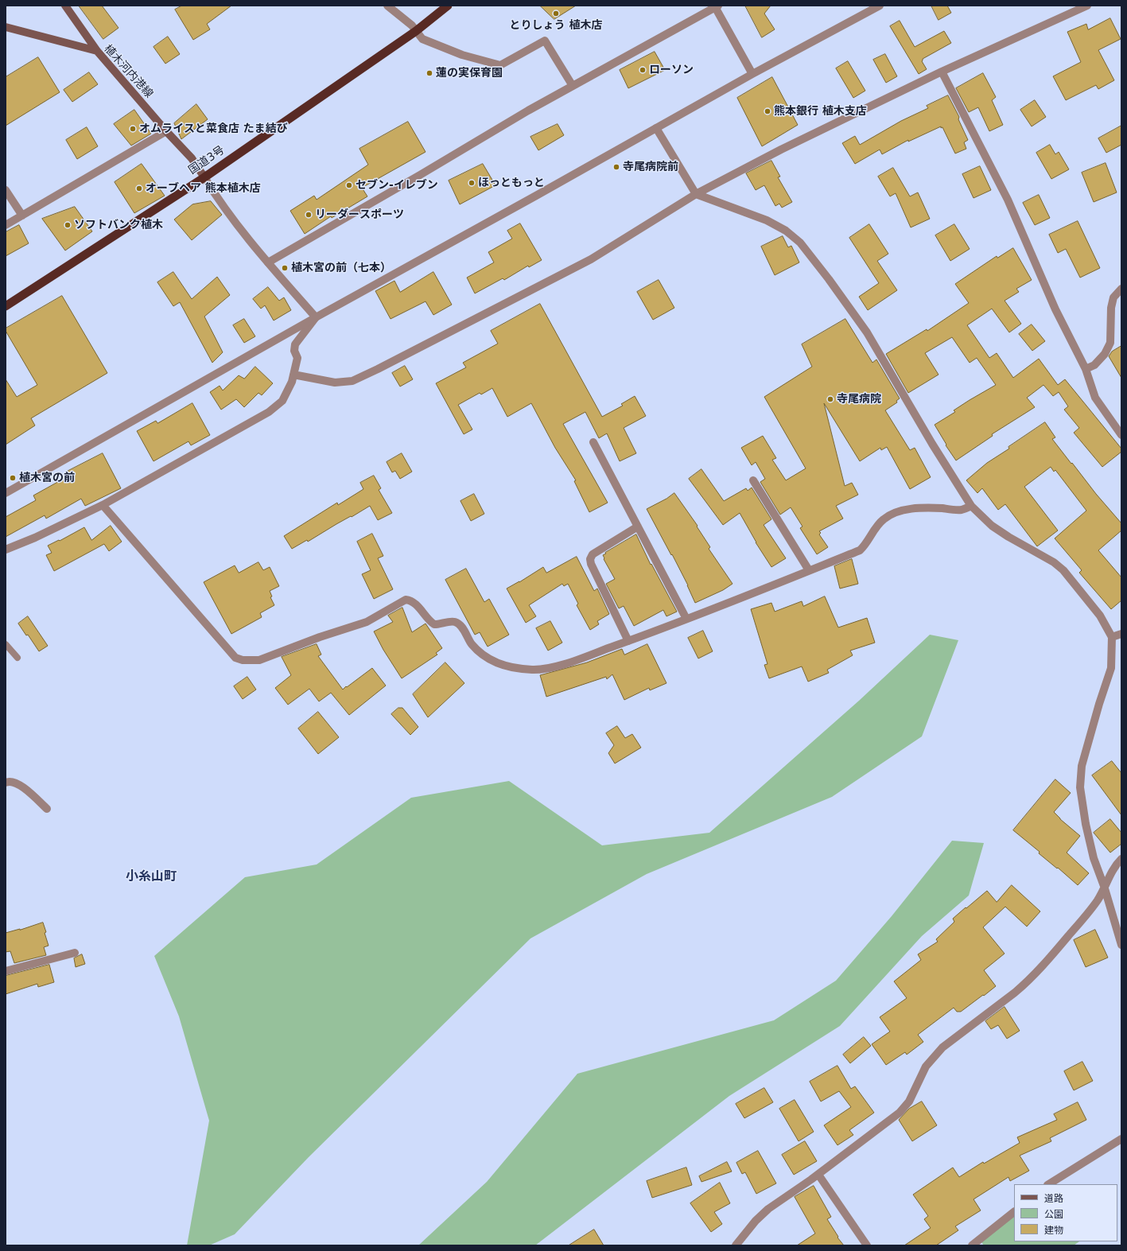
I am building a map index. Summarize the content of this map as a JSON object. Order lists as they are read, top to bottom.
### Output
{
  "streets": {
    "highway": ["国道3号"],
    "main road": ["植木河内港線"]
  },
  "crossings": [
    ["植木河内港線", "国道3号"]
  ],
  "districts": ["小糸山町"],
  "places": [
    "とりしょう 植木店",
    "ローソン",
    "蓮の実保育園",
    "熊本銀行 植木支店",
    "オムライスと菜食店 たま結び",
    "寺尾病院前",
    "ほっともっと",
    "セブン-イレブン",
    "オーブヘア 熊本植木店",
    "リーダースポーツ",
    "ソフトバンク植木",
    "植木宮の前（七本）",
    "寺尾病院",
    "植木宮の前"
  ],
  "legend": ["道路", "公園", "建物"]
}
